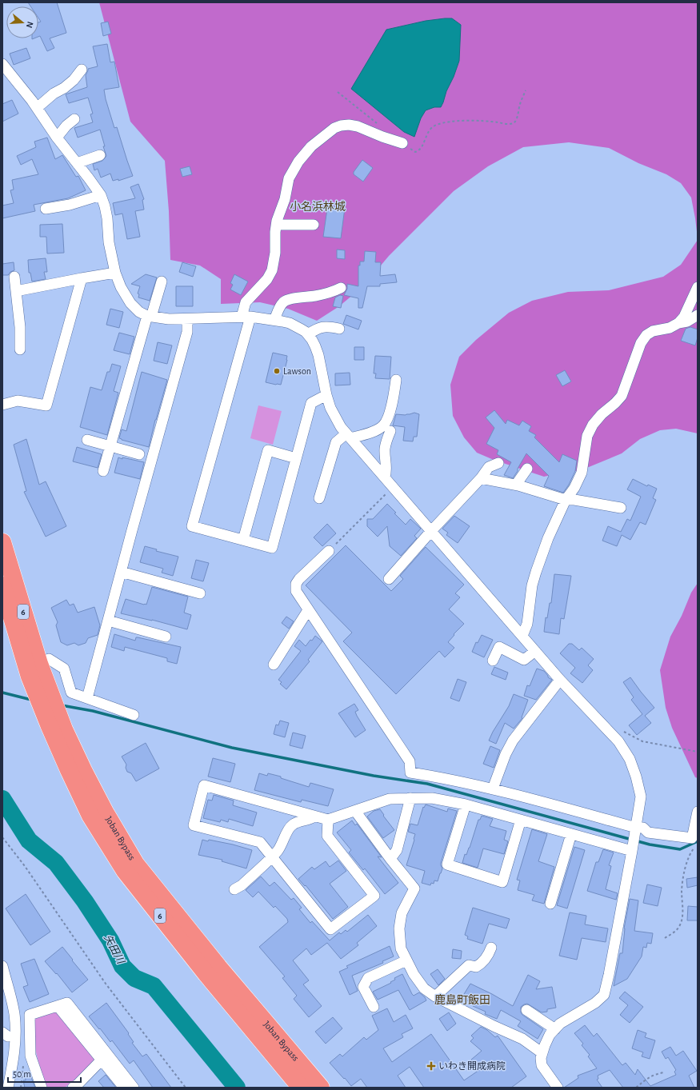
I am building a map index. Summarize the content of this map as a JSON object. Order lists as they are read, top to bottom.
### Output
{
  "streets": {
    "highway": ["6", "Joban Bypass"]
  },
  "districts": ["小名浜林城", "鹿島町飯田"],
  "water": ["矢田川"],
  "places": {
    "other": ["Lawson"],
    "health": ["いわき開成病院"]
  },
  "scale_bar": "50 m",
  "north": "right"
}
